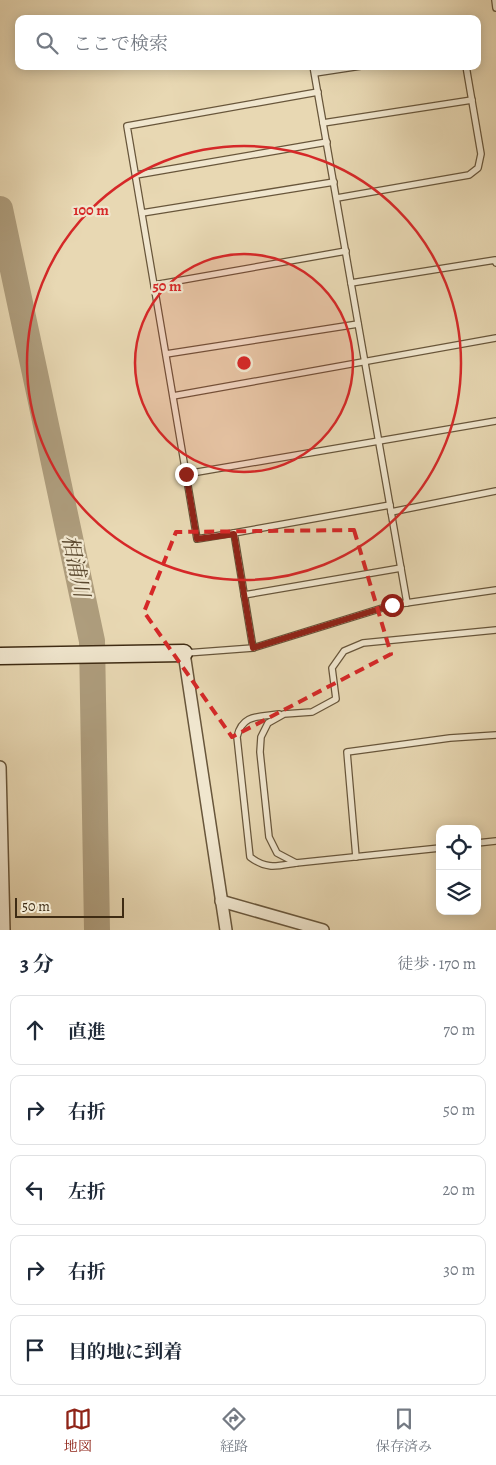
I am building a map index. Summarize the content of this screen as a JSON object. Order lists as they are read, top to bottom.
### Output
{
  "water": ["相浦川"],
  "scale_bar": "50 m",
  "page": {
    "search": "ここで検索",
    "scale": "50 m",
    "heading": ["3 分", "徒歩 · 170 m"],
    "list": [
      ["直進", "70 m"],
      ["右折", "50 m"],
      ["左折", "20 m"],
      ["右折", "30 m"],
      "目的地に到着"
    ],
    "nav": ["地図", "経路", "保存済み"]
  },
  "rings": ["100 m", "50 m"]
}
